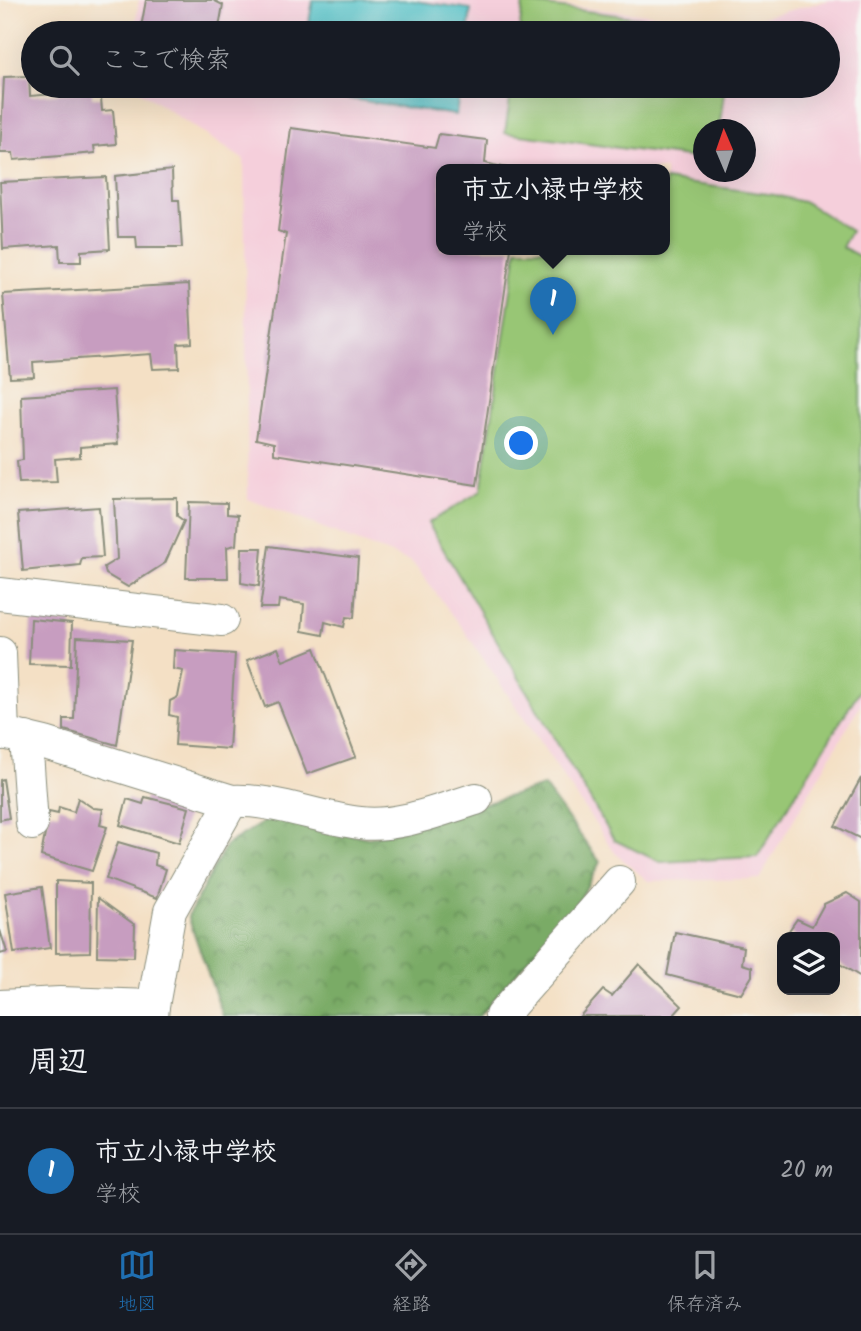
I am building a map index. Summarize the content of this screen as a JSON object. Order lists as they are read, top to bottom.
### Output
{
  "north": "top",
  "page": {
    "search": "ここで検索",
    "popup": ["市立小禄中学校", "学校"],
    "pins": "1",
    "heading": "周辺",
    "list": [
      {
        "mark": "1",
        "name": "市立小禄中学校",
        "note": "学校",
        "value": "20 m"
      }
    ],
    "nav": ["地図", "経路", "保存済み"]
  }
}
